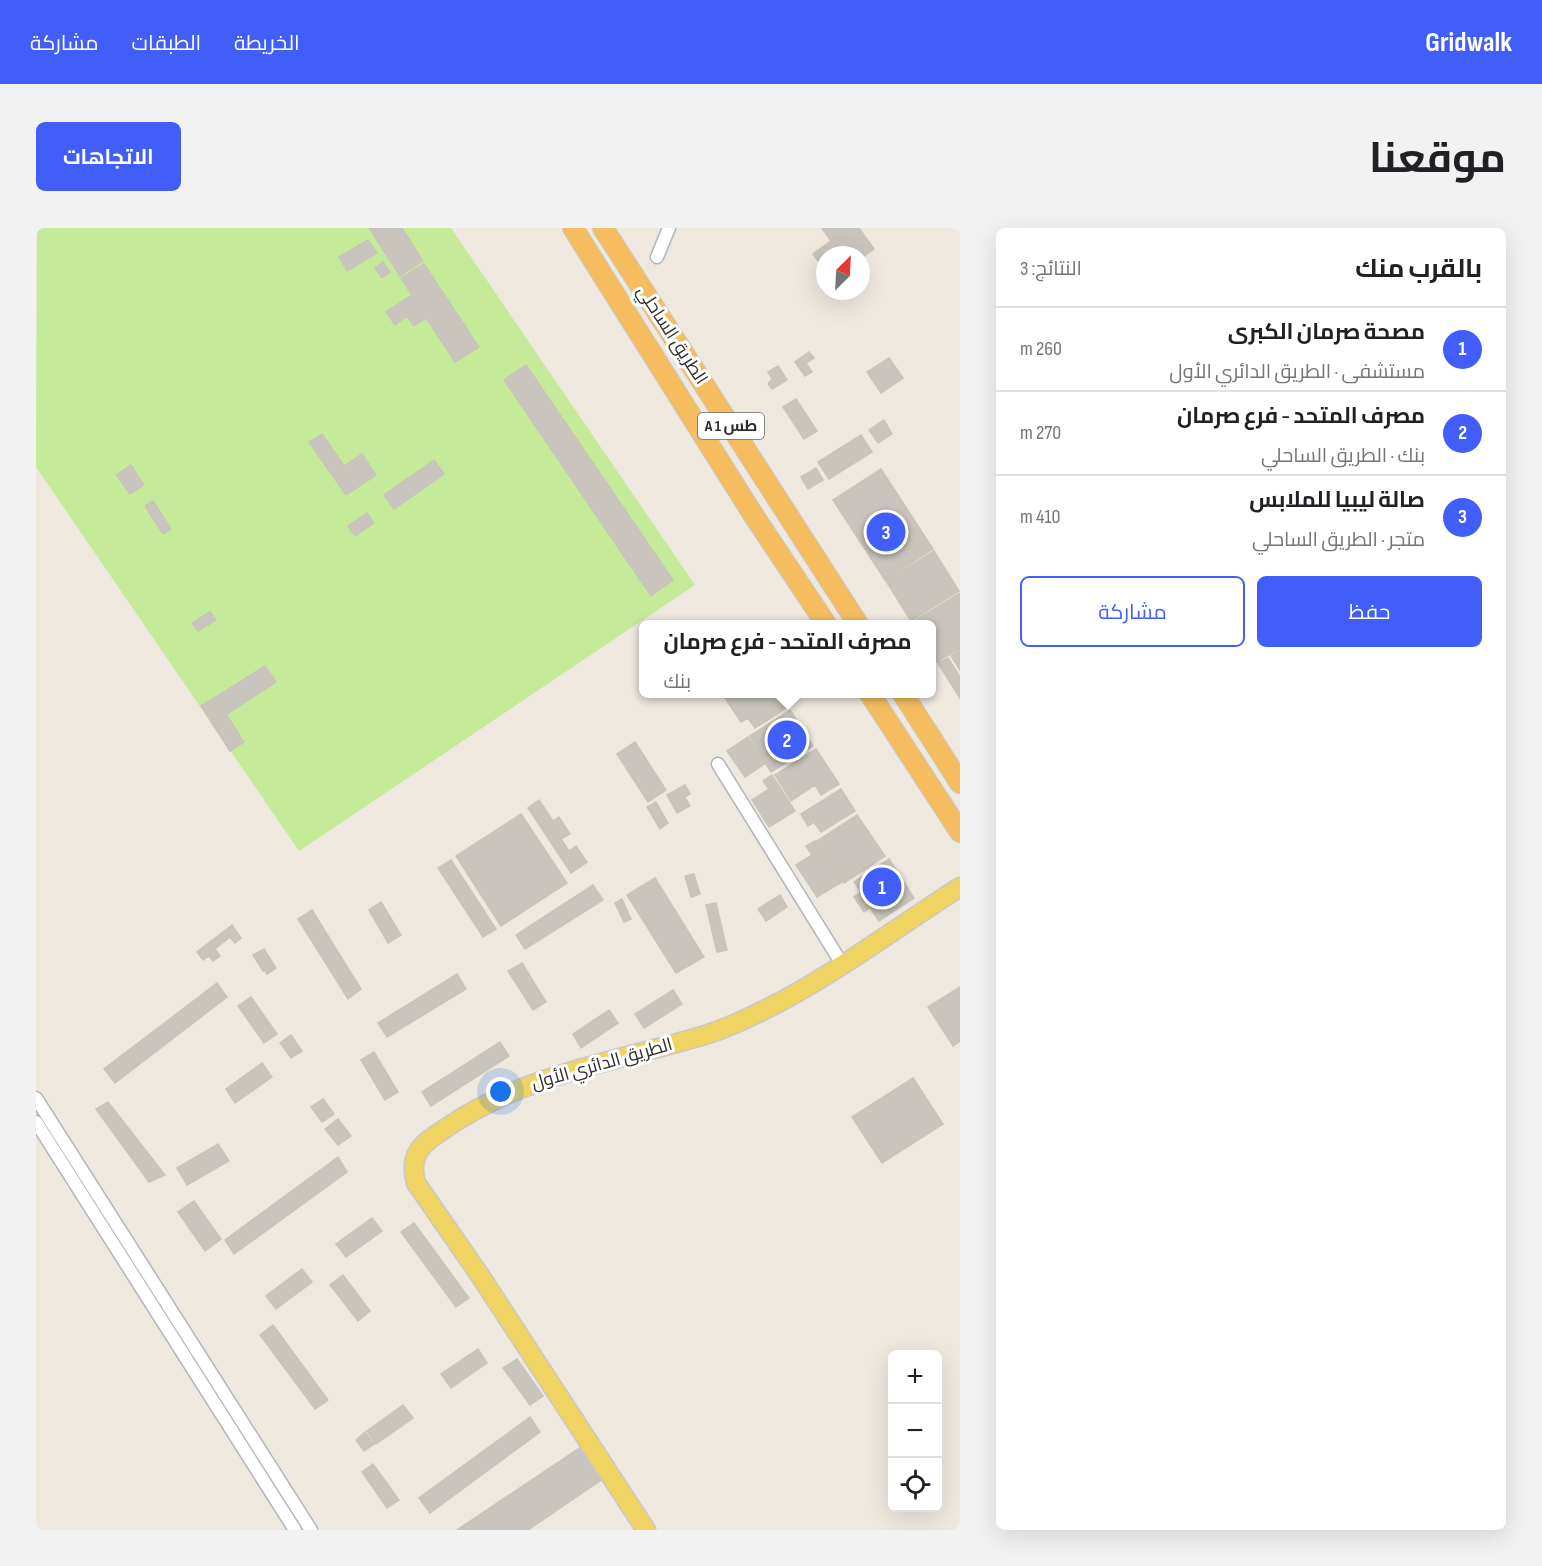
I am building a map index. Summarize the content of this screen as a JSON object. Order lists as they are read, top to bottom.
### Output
{
  "streets": {
    "highway": ["الطريق الساحلي", "A 1 طس"],
    "main road": ["الطريق الدائري الأول"]
  },
  "north": "top right",
  "page": {
    "header": "Gridwalk",
    "nav": ["الخريطة", "الطبقات", "مشاركة"],
    "title": "موقعنا",
    "buttons": [
      "الاتجاهات",
      ["حفظ", "مشاركة"]
    ],
    "heading": ["بالقرب منك", "النتائج: 3"],
    "list": [
      {
        "mark": "1",
        "name": "مصحة صرمان الكبرى",
        "note": "مستشفى · الطريق الدائري الأول",
        "value": "260 m"
      },
      {
        "mark": "2",
        "name": "مصرف المتحد - فرع صرمان",
        "note": "بنك · الطريق الساحلي",
        "value": "270 m"
      },
      {
        "mark": "3",
        "name": "صالة ليبيا للملابس",
        "note": "متجر · الطريق الساحلي",
        "value": "410 m"
      }
    ],
    "pins": ["3", "2", "1"],
    "popup": ["مصرف المتحد - فرع صرمان", "بنك"],
    "map_buttons": ["+", "−"]
  }
}
